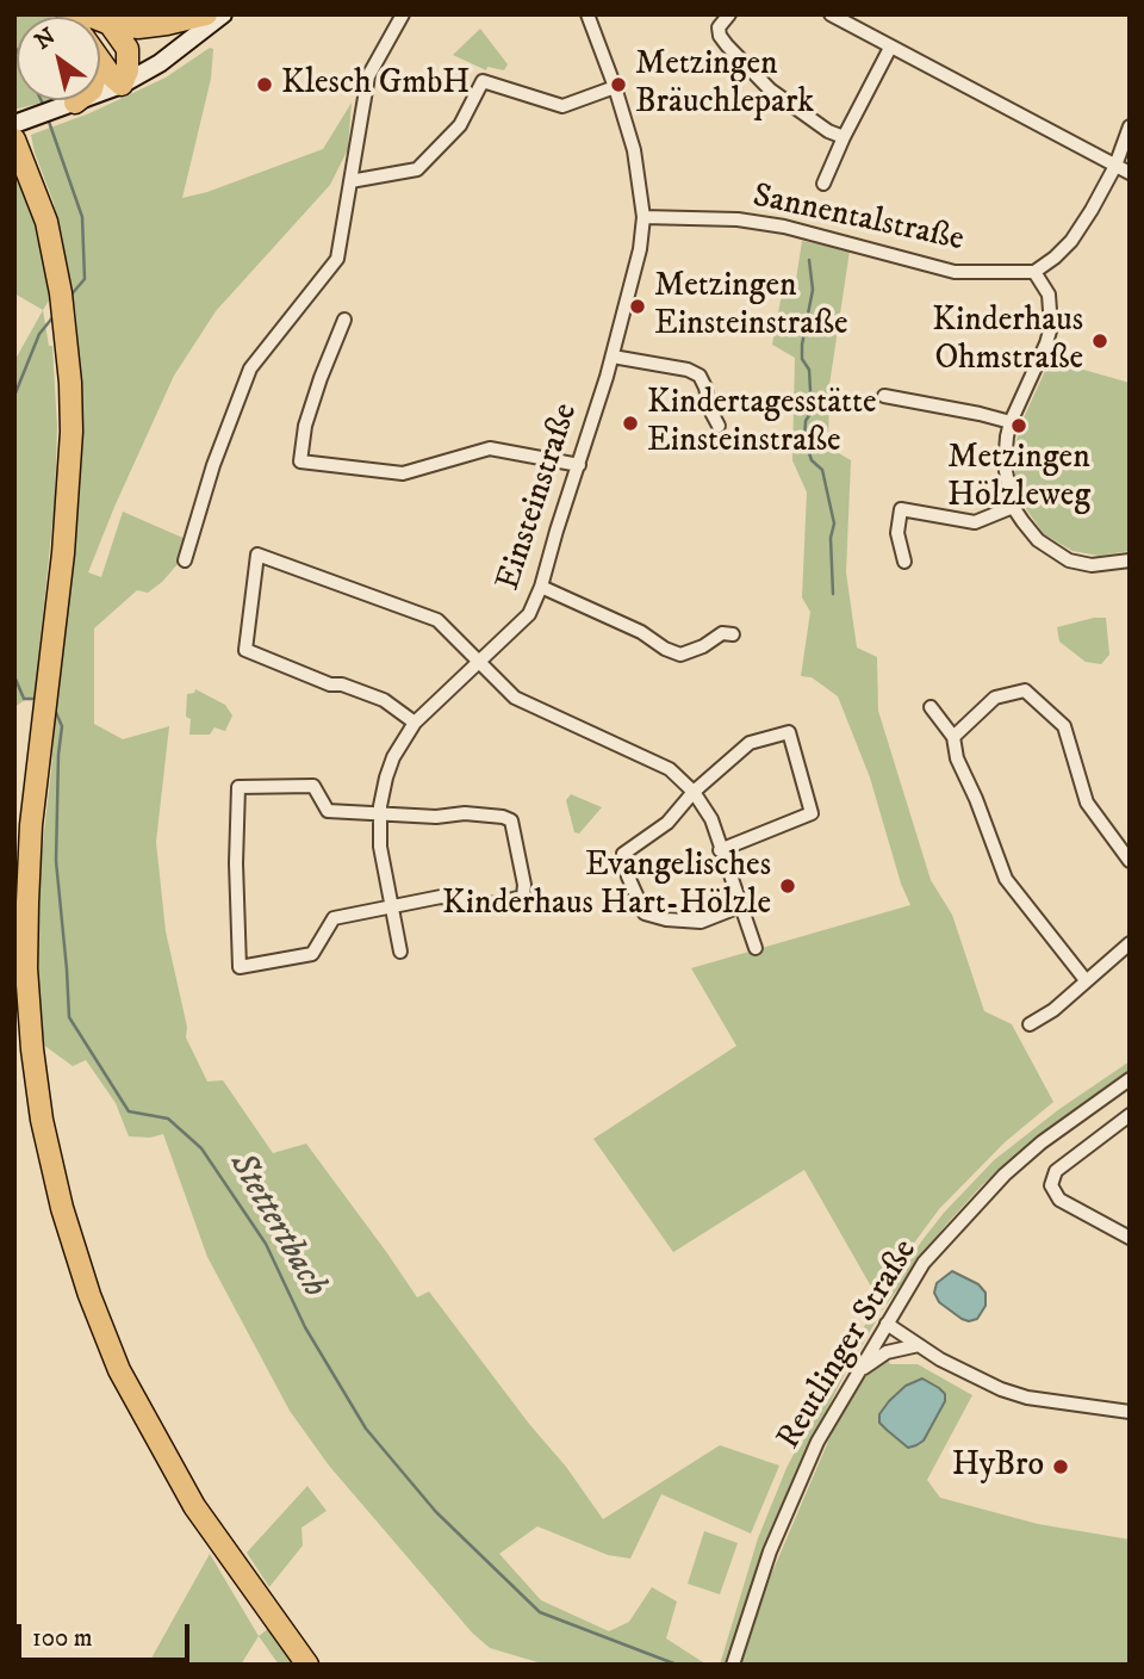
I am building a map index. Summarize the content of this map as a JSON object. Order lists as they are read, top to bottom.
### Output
{
  "streets": {
    "street": ["Sannentalstraße", "Einsteinstraße", "Reutlinger Straße"]
  },
  "crossings": [
    ["Sannentalstraße", "Einsteinstraße"]
  ],
  "water": ["Stettertbach"],
  "places": [
    "Klesch GmbH",
    "Metzingen Bräuchlepark",
    "Metzingen Einsteinstraße",
    "Kinderhaus Ohmstraße",
    "Kindertagesstätte Einsteinstraße",
    "Metzingen Hölzleweg",
    "Evangelisches Kinderhaus Hart-Hölzle",
    "HyBro"
  ],
  "scale_bar": "100 m",
  "north": "top left"
}
